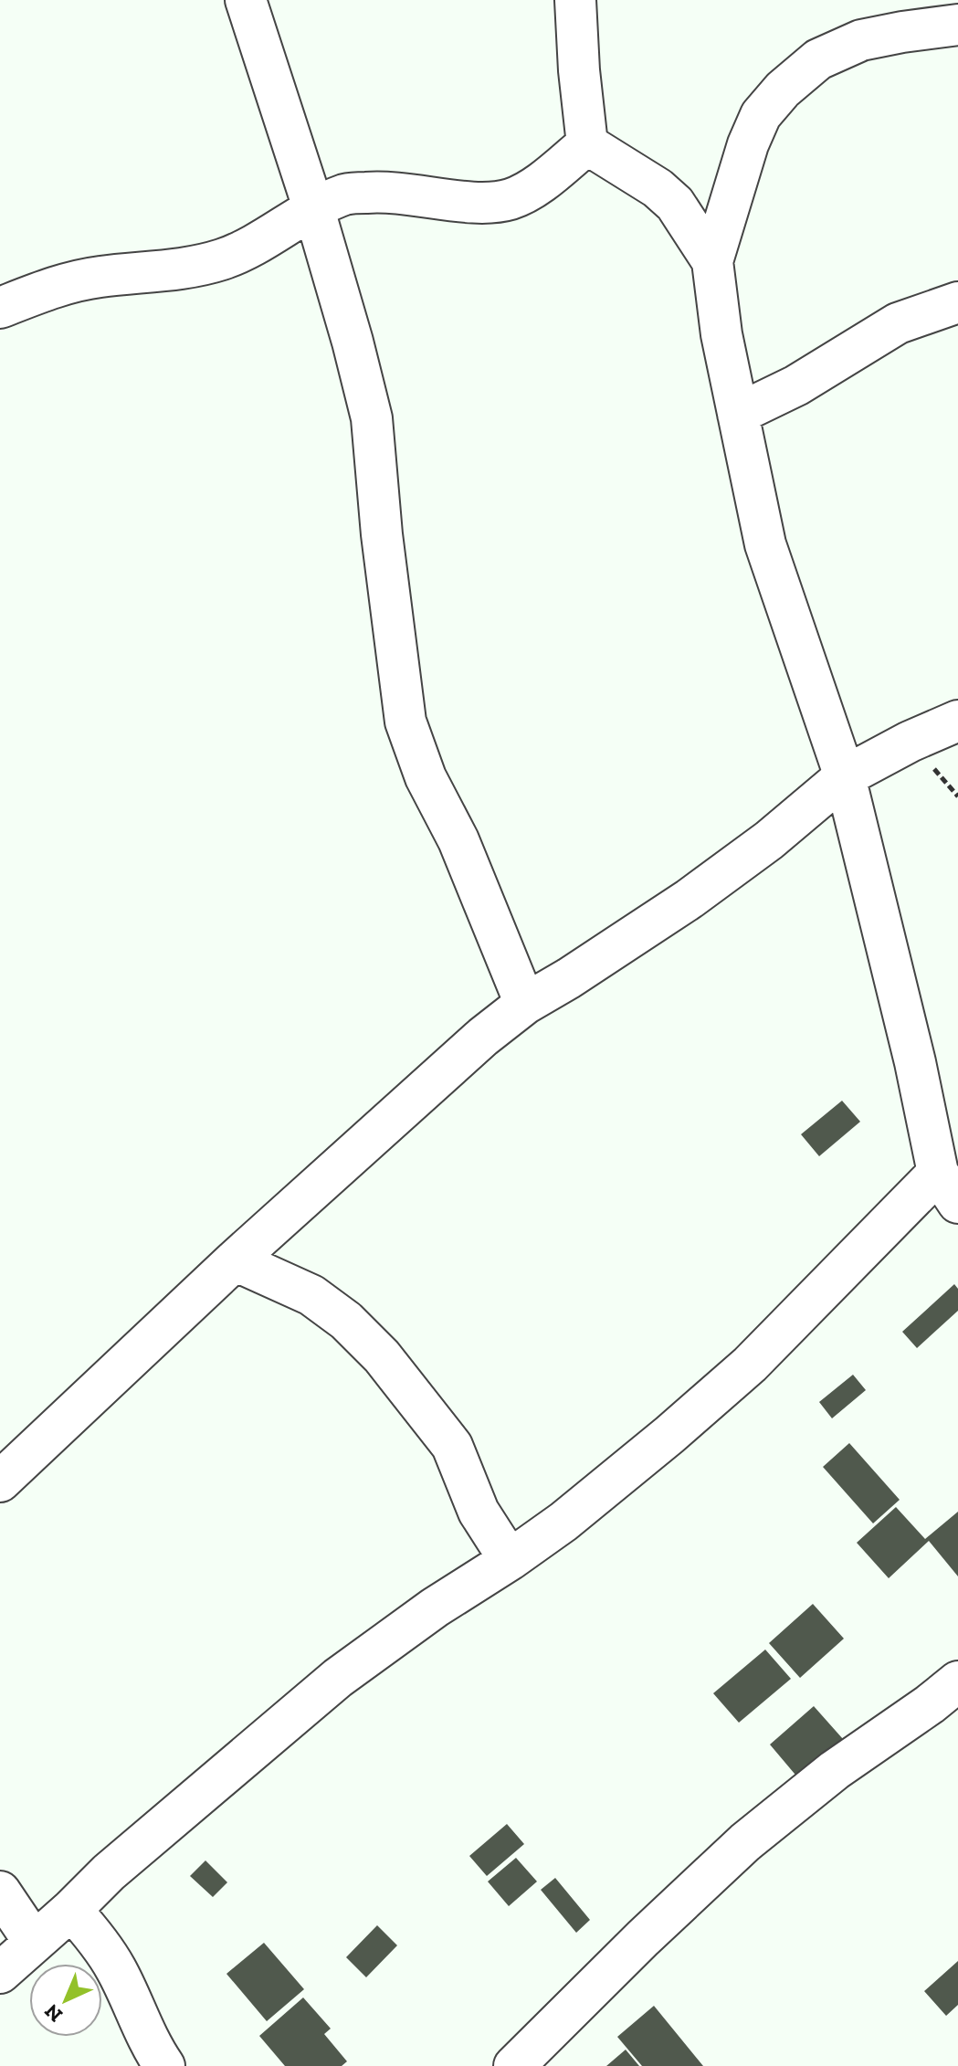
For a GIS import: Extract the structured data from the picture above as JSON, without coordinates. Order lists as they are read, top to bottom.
{
  "north": "bottom left"
}
